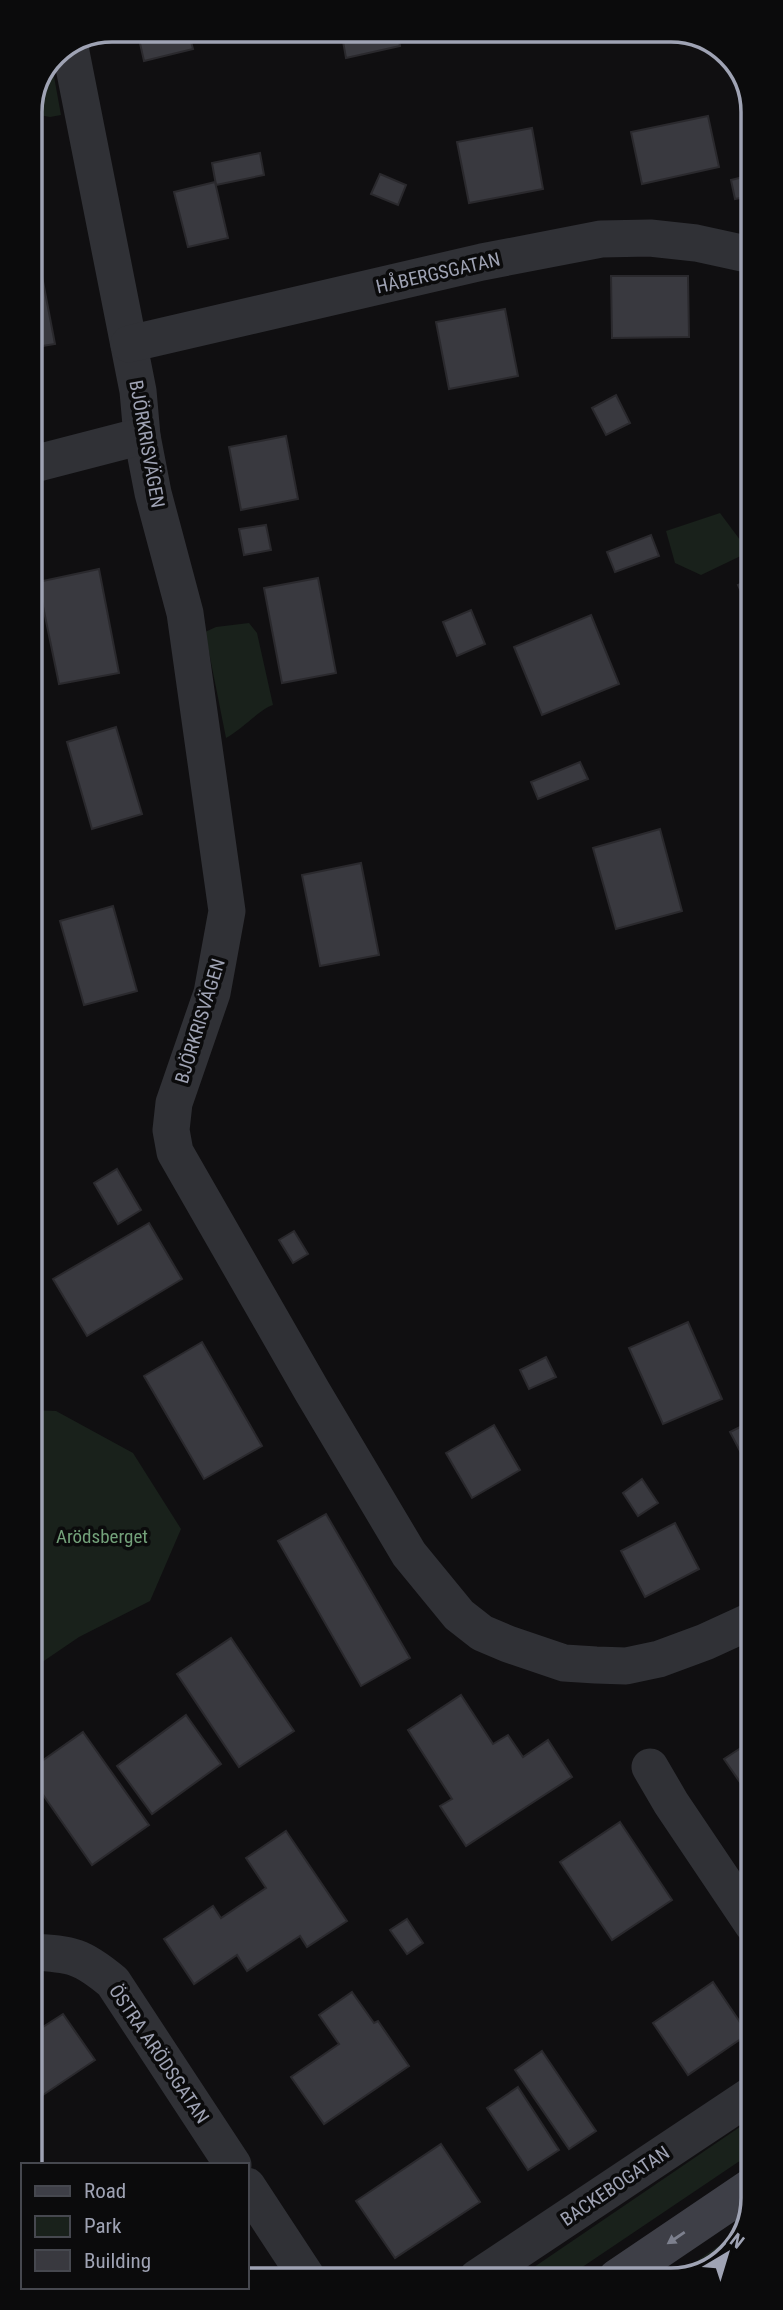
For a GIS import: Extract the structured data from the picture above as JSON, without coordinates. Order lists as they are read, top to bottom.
{
  "streets": {
    "street": [
      "HÅBERGSGATAN",
      "BJÖRKRISVÄGEN",
      "ÖSTRA ARÖDSGATAN",
      "BACKEBOGATAN"
    ]
  },
  "crossings": [
    ["HÅBERGSGATAN", "BJÖRKRISVÄGEN"]
  ],
  "parks": ["Arödsberget"],
  "legend": ["Road", "Park", "Building"],
  "north": "top right"
}
